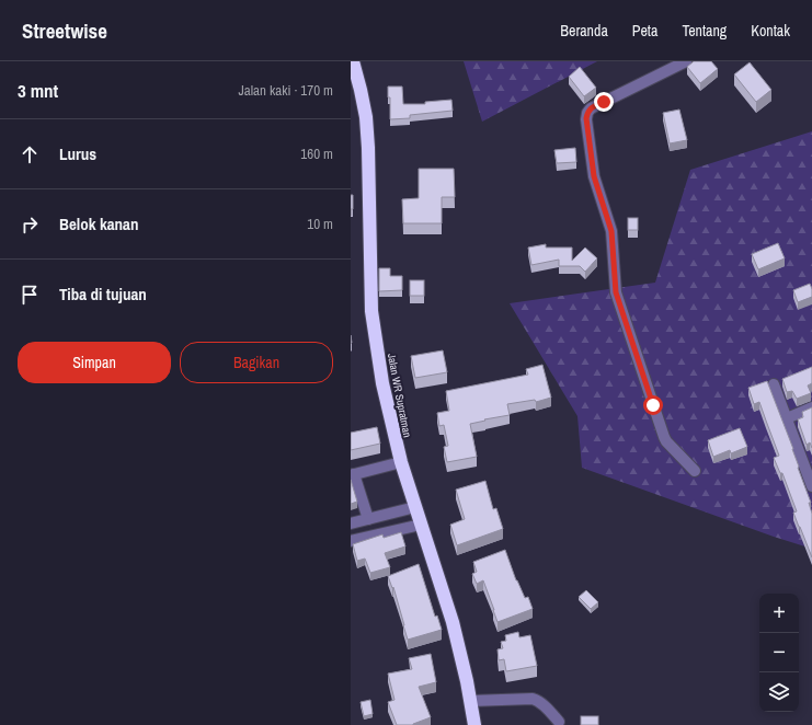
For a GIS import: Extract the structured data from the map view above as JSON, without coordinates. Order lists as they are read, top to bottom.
{
  "streets": {
    "highway": ["Jalan WR Supratman"]
  },
  "page": {
    "header": "Streetwise",
    "nav": [
      "Beranda",
      "Peta",
      "Tentang",
      "Kontak"
    ],
    "heading": ["3 mnt", "Jalan kaki · 170 m"],
    "list": [
      ["Lurus", "160 m"],
      ["Belok kanan", "10 m"],
      "Tiba di tujuan"
    ],
    "buttons": ["Simpan", "Bagikan"],
    "map_buttons": ["+", "−"]
  }
}
